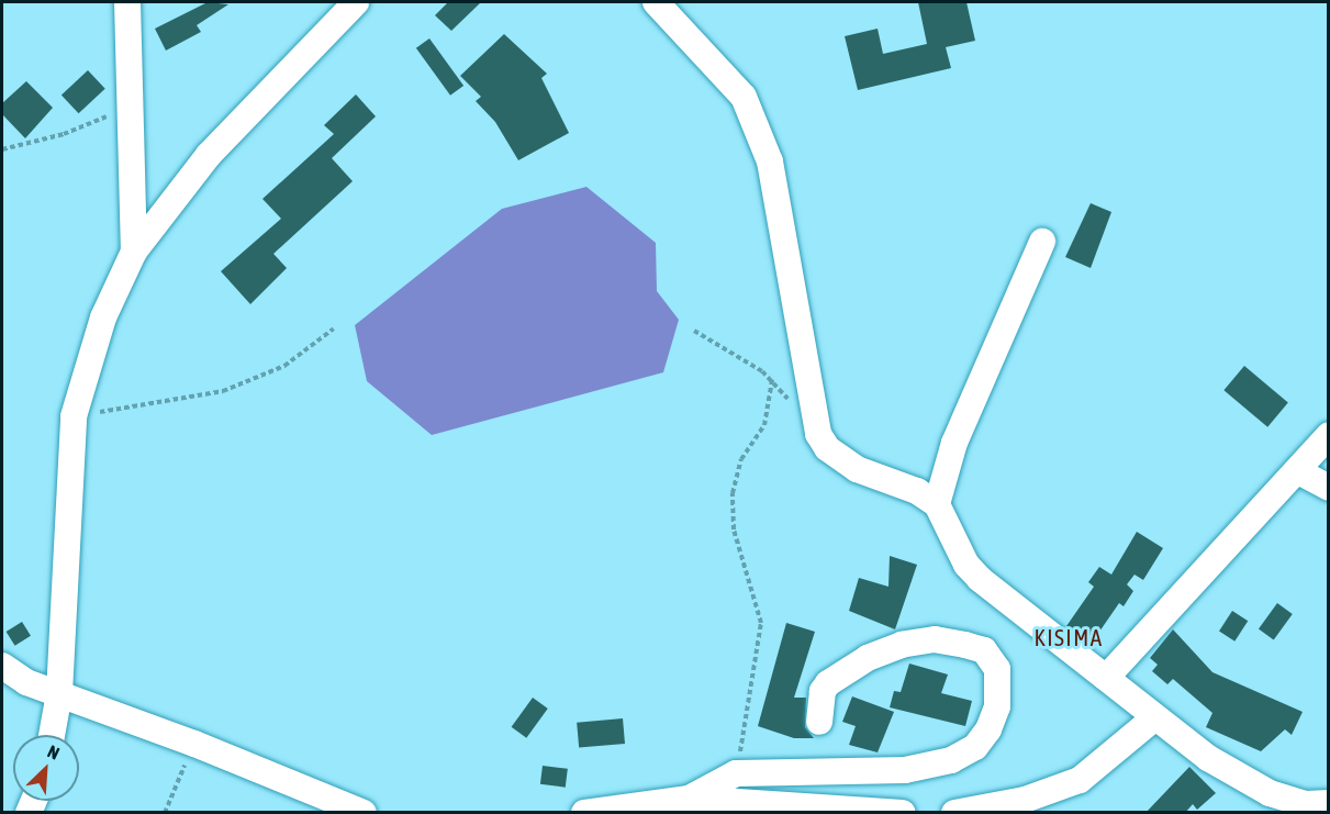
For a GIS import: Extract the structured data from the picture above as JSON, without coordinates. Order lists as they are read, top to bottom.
{
  "districts": ["KISIMA"],
  "north": "top right"
}
